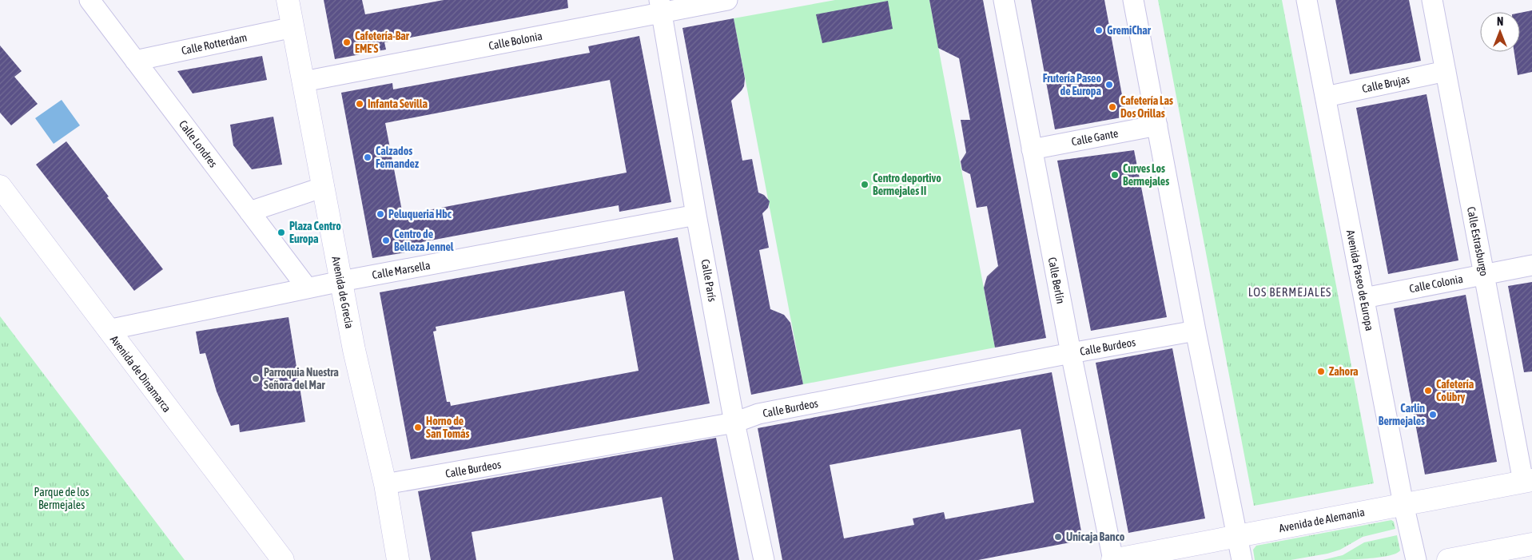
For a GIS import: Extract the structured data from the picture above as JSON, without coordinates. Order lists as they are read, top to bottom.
{
  "streets": {
    "main road": ["Avenida de Grecia", "Avenida de Dinamarca", "Avenida de Alemania"],
    "street": [
      "Calle Bolonia",
      "Calle Rotterdam",
      "Calle Brujas",
      "Calle Gante",
      "Calle Londres",
      "Calle Estrasburgo",
      "Calle Marsella",
      "Calle París",
      "Calle Berlín",
      "Avenida Paseo de Europa",
      "Calle Colonia",
      "Calle Burdeos"
    ]
  },
  "crossings": [
    ["Calle Bolonia", "Calle París"],
    ["Calle Bolonia", "Avenida de Grecia"],
    ["Calle Rotterdam", "Calle Londres"],
    ["Calle Rotterdam", "Avenida de Grecia"],
    ["Calle Brujas", "Calle Estrasburgo"],
    ["Calle Brujas", "Avenida Paseo de Europa"],
    ["Calle Gante", "Calle Berlín"],
    ["Calle Londres", "Calle Marsella"],
    ["Calle Estrasburgo", "Calle Colonia"],
    ["Calle Estrasburgo", "Avenida de Alemania"],
    ["Calle Marsella", "Calle París"],
    ["Calle Marsella", "Avenida de Grecia"],
    ["Calle Marsella", "Avenida de Dinamarca"],
    ["Calle París", "Calle Burdeos"],
    ["Calle Berlín", "Calle Burdeos"],
    ["Calle Berlín", "Avenida de Alemania"],
    ["Avenida Paseo de Europa", "Calle Colonia"],
    ["Avenida Paseo de Europa", "Avenida de Alemania"],
    ["Avenida de Grecia", "Calle Burdeos"]
  ],
  "districts": ["LOS BERMEJALES"],
  "parks": ["Parque de los Bermejales"],
  "places": [
    "GremiChar",
    "Cafetería-Bar EME'S",
    "Frutería Paseo de Europa",
    "Infanta Sevilla",
    "Cafetería Las Dos Orillas",
    "Calzados Fernandez",
    "Curves Los Bermejales",
    "Centro deportivo Bermejales II",
    "Peluqueria Hbc",
    "Plaza Centro Europa",
    "Centro de Belleza Jennel",
    "Zahora",
    "Parroquia Nuestra Señora del Mar",
    "Cafetería Colibry",
    "Carlin Bermejales",
    "Horno de San Tomás",
    "Unicaja Banco"
  ],
  "north": "top"
}
